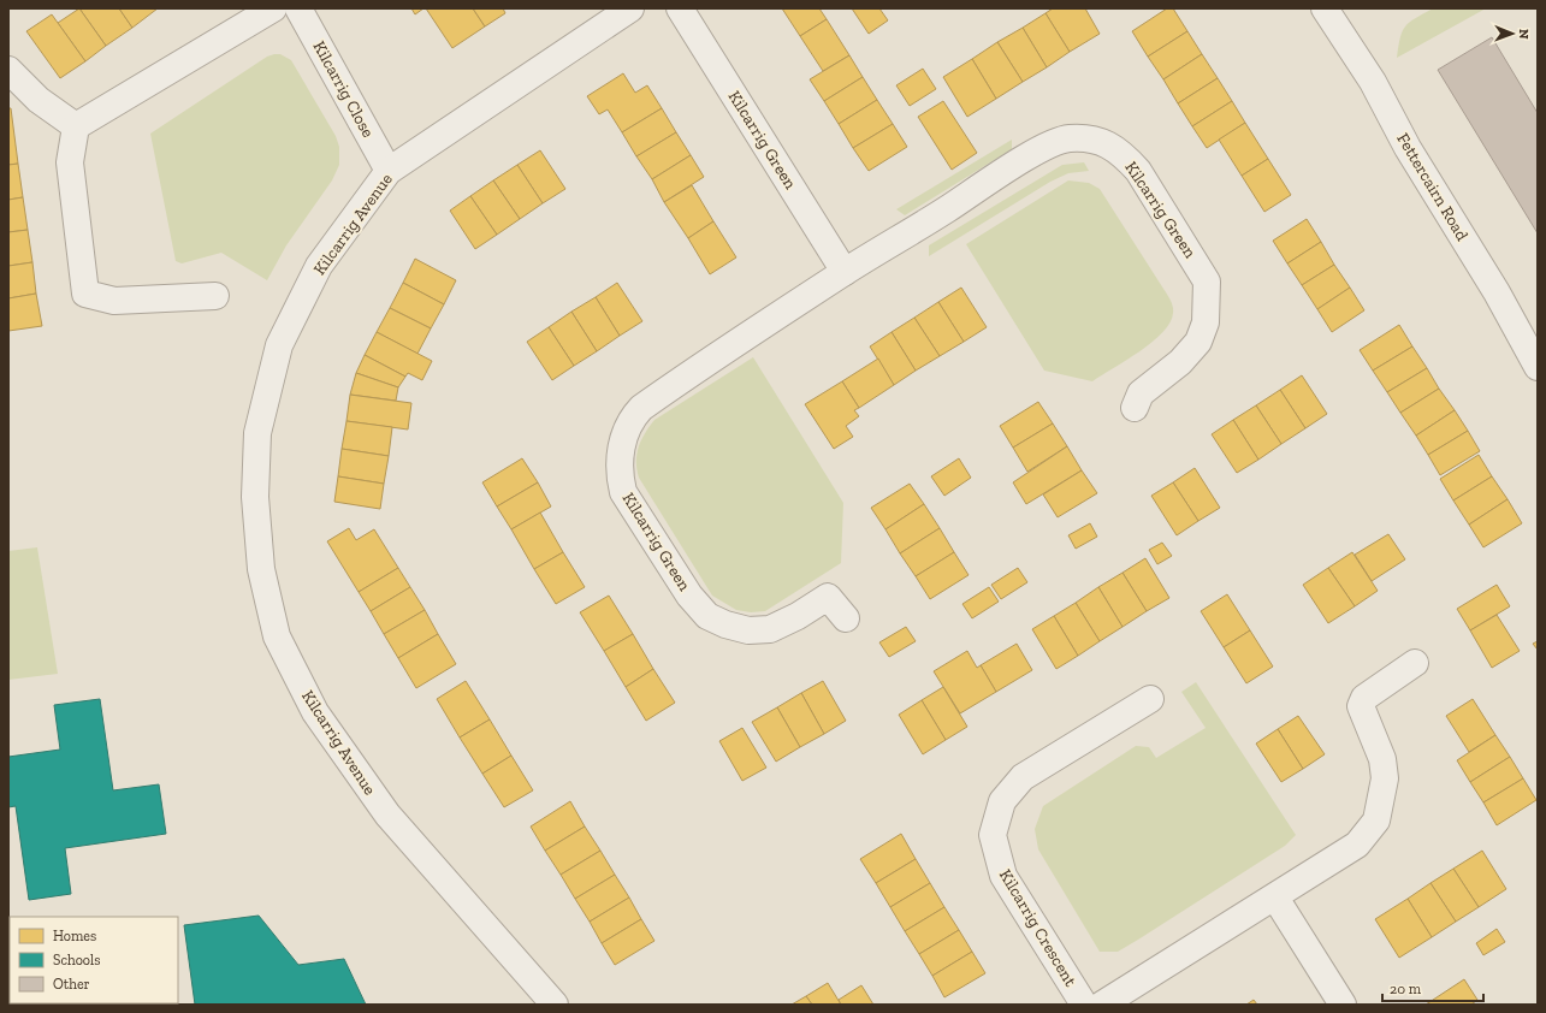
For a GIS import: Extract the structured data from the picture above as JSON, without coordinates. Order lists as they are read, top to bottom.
{
  "streets": {
    "street": [
      "Kilcarrig Close",
      "Kilcarrig Green",
      "Fettercairn Road",
      "Kilcarrig Avenue",
      "Kilcarrig Crescent"
    ]
  },
  "crossings": [
    ["Kilcarrig Close", "Kilcarrig Avenue"]
  ],
  "legend": ["Homes", "Schools", "Other"],
  "scale_bar": "20 m",
  "north": "right"
}
